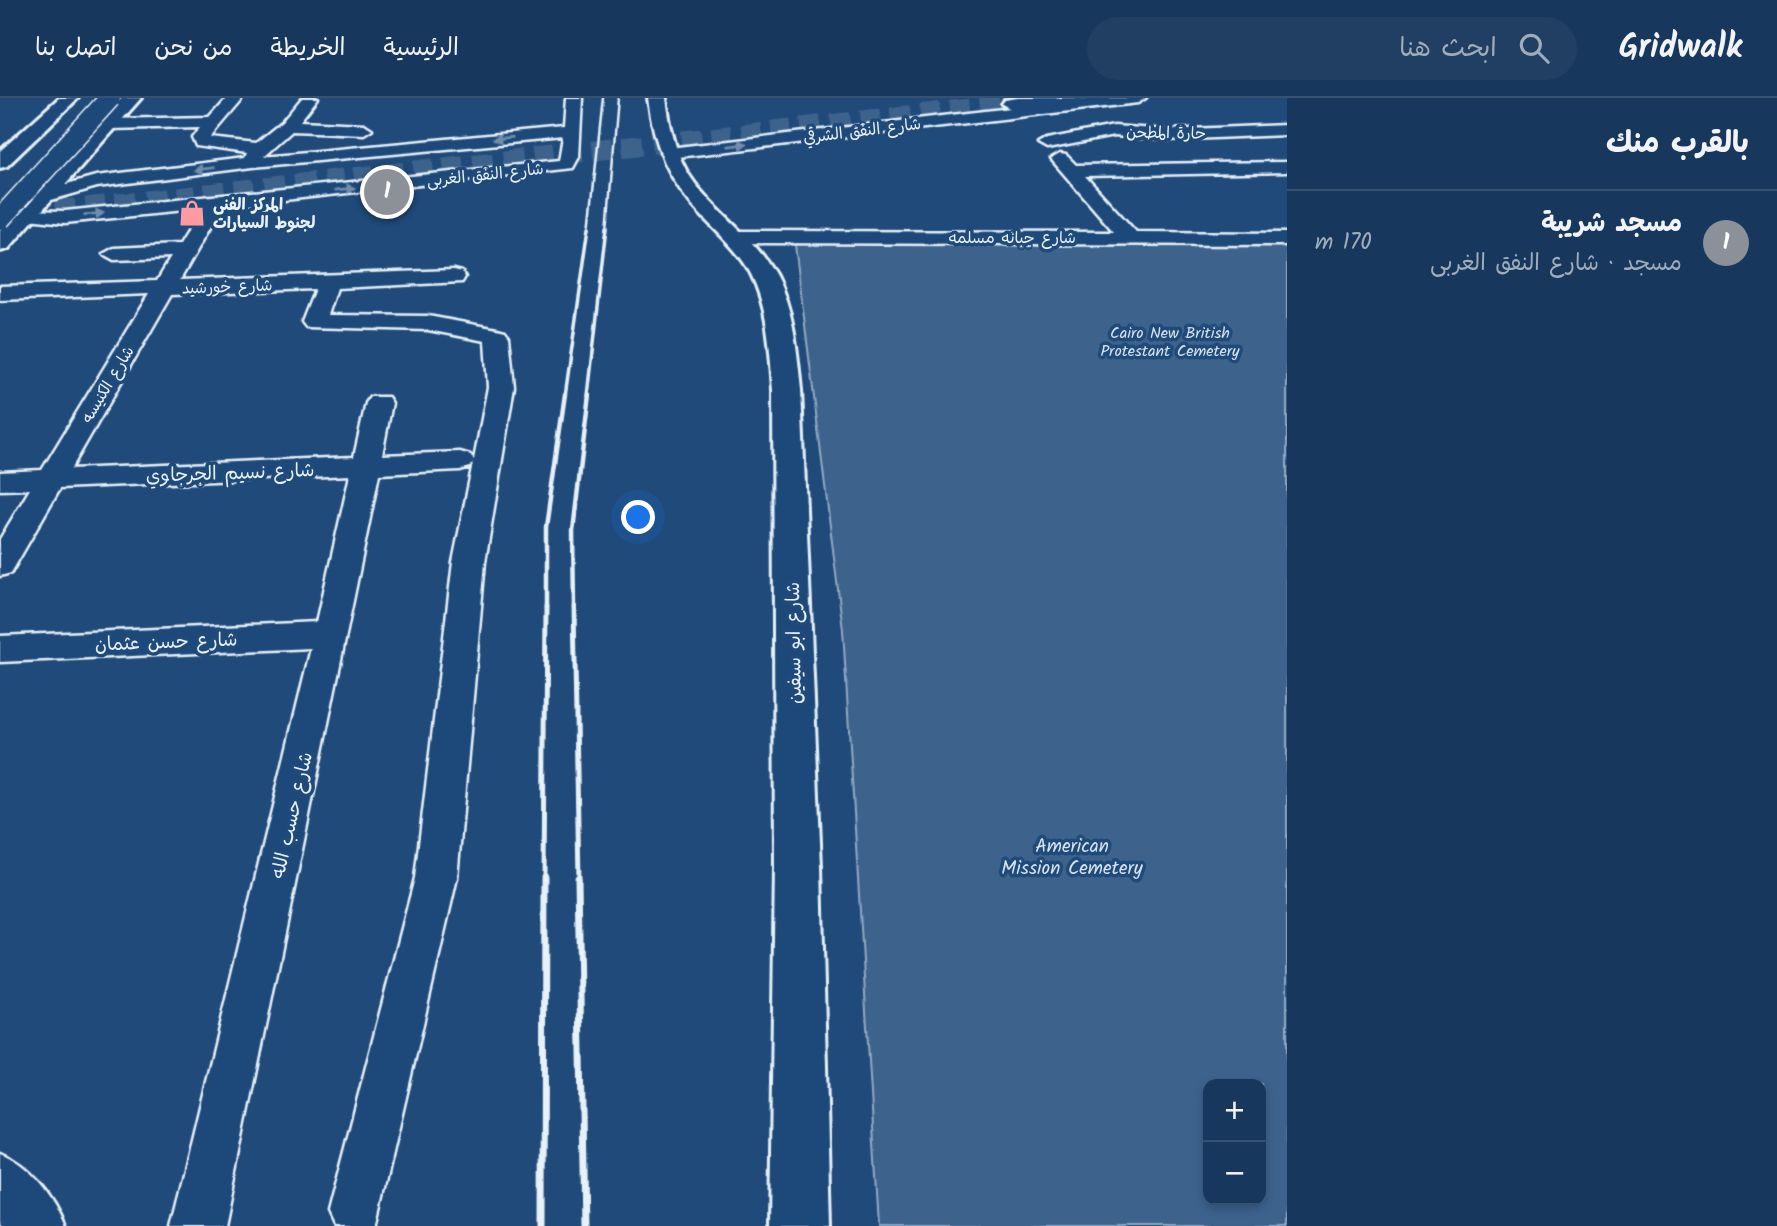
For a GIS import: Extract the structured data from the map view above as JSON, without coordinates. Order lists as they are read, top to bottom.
{
  "streets": {
    "main road": ["شارع ابو سيفين"],
    "street": [
      "شارع النفق الشرقي",
      "حارة المطحن",
      "شارع النفق الغربى",
      "شارع جبانه مسلمه",
      "شارع خورشيد",
      "شارع الكنيسه",
      "شارع نسيم الجرجاوي",
      "شارع حسن عثمان",
      "شارع حسب الله"
    ]
  },
  "crossings": [
    ["شارع النفق الشرقي", "شارع ابو سيفين"],
    ["شارع النفق الغربى", "شارع الكنيسه"],
    ["شارع جبانه مسلمه", "شارع ابو سيفين"],
    ["شارع خورشيد", "شارع الكنيسه"],
    ["شارع الكنيسه", "شارع نسيم الجرجاوي"],
    ["شارع نسيم الجرجاوي", "شارع حسب الله"],
    ["شارع حسن عثمان", "شارع حسب الله"]
  ],
  "one_way": ["شارع النفق الشرقي"],
  "parks": ["Cairo New British Protestant Cemetery", "American Mission Cemetery"],
  "places": {
    "shop": ["المركز الفني لجنوط السيارات"]
  },
  "page": {
    "header": "Gridwalk",
    "search": "ابحث هنا",
    "nav": [
      "الرئيسية",
      "الخريطة",
      "من نحن",
      "اتصل بنا"
    ],
    "heading": "بالقرب منك",
    "pins": "1",
    "list": [
      {
        "mark": "1",
        "name": "مسجد شريبة",
        "note": "مسجد · شارع النفق الغربى",
        "value": "170 m"
      }
    ],
    "map_buttons": ["+", "−"]
  }
}
